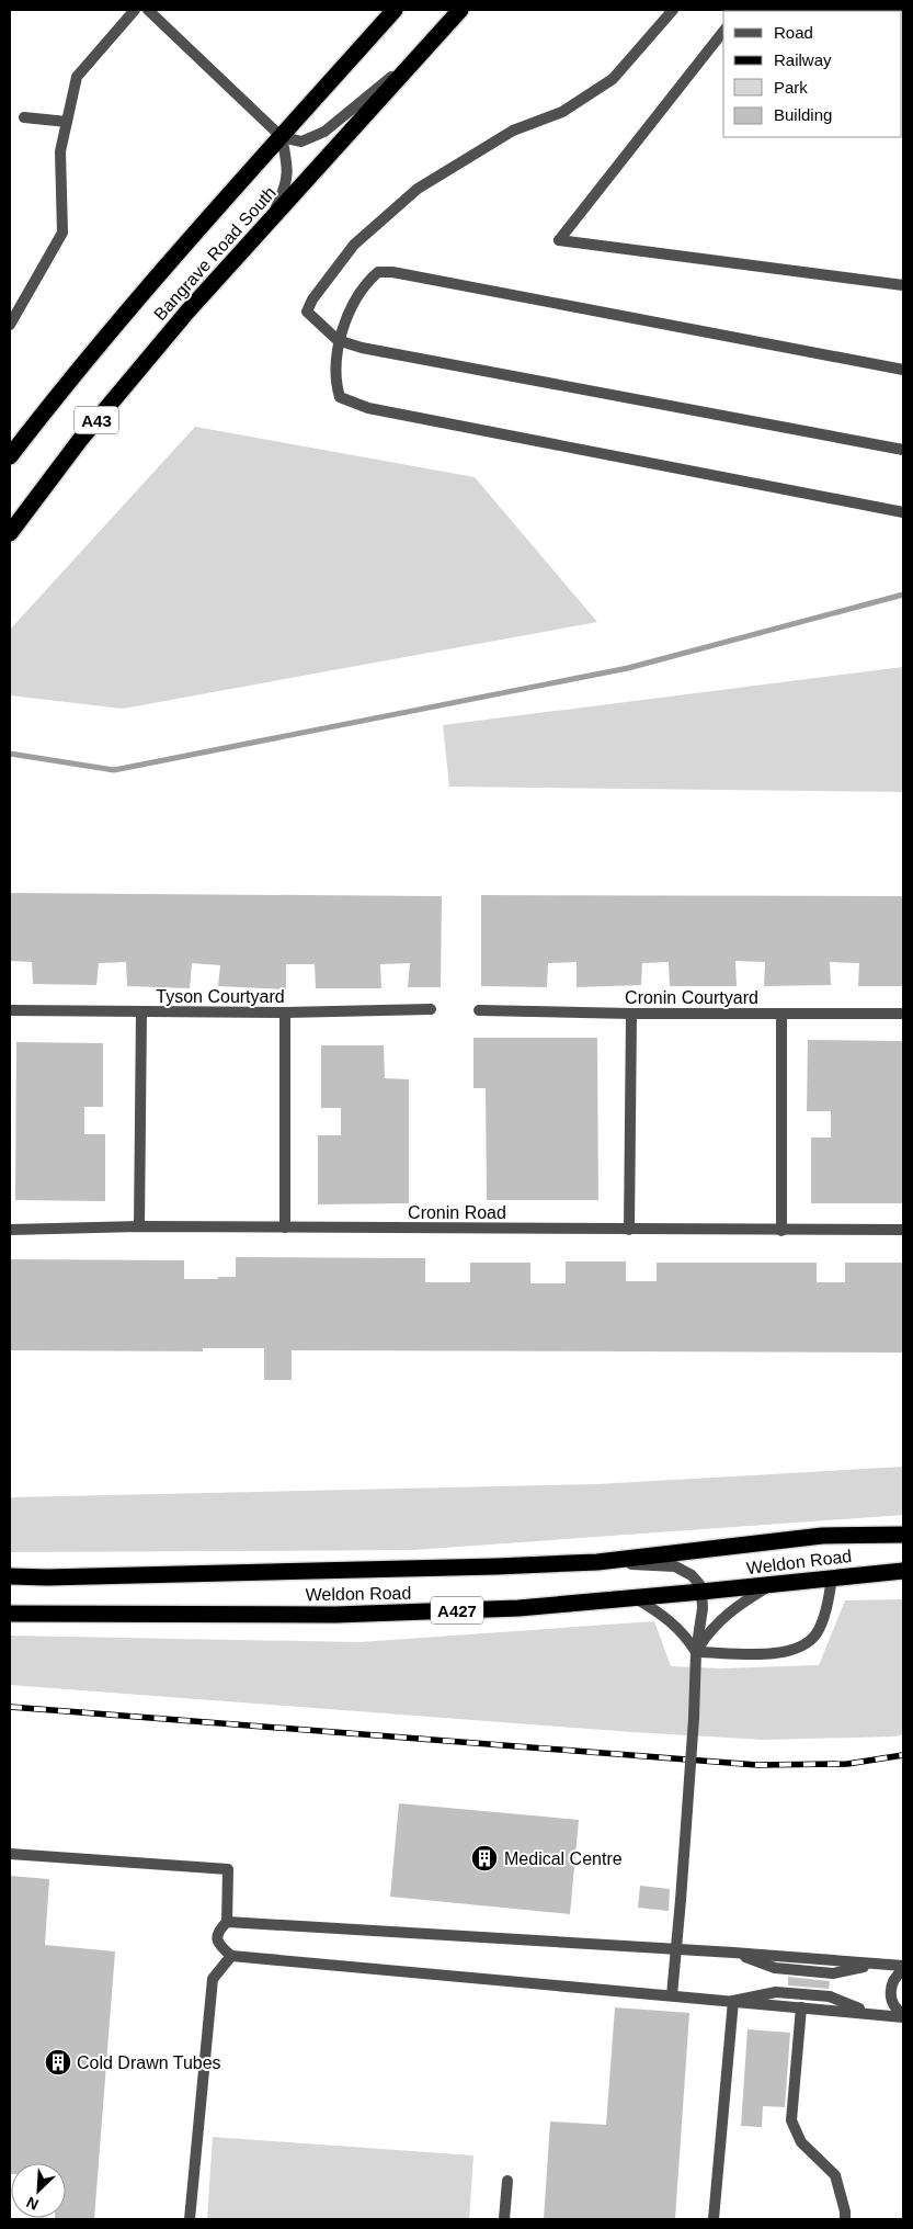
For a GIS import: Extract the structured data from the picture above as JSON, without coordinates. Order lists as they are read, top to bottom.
{
  "streets": {
    "highway": [
      "Bangrave Road South",
      "A43",
      "Weldon Road",
      "A427"
    ],
    "street": ["Tyson Courtyard", "Cronin Courtyard", "Cronin Road"]
  },
  "places": {
    "building": ["Medical Centre", "Cold Drawn Tubes"]
  },
  "legend": [
    "Road",
    "Railway",
    "Park",
    "Building"
  ],
  "north": "bottom left"
}
